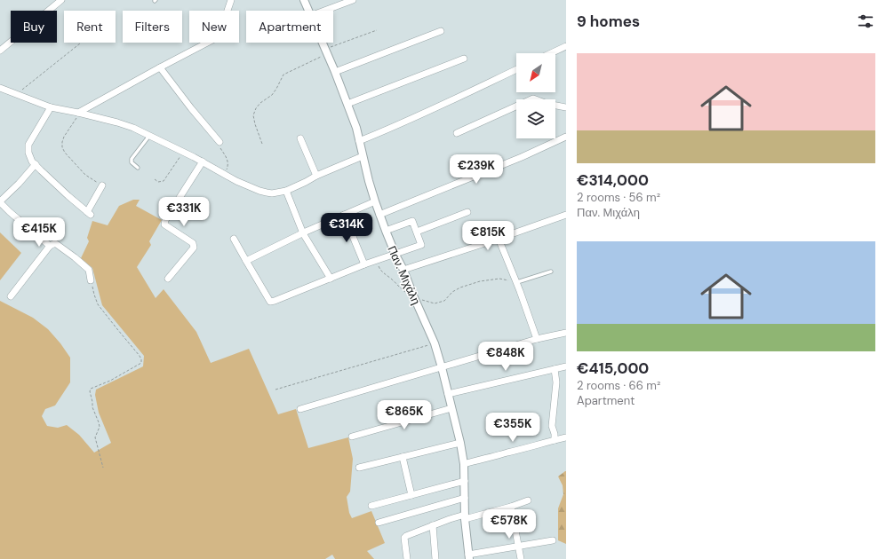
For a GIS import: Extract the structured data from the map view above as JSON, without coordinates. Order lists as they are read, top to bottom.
{
  "streets": {
    "street": ["Παν. Μιχάλη"]
  },
  "north": "bottom left",
  "page": {
    "heading": "9 homes",
    "chip": [
      "Buy",
      "Rent",
      "Filters",
      "New",
      "Apartment"
    ],
    "list": [
      {
        "name": "€314,000",
        "note": "2 rooms · 56 m² · Παν. Μιχάλη"
      },
      {
        "name": "€415,000",
        "note": "2 rooms · 66 m² · Apartment"
      }
    ],
    "price": [
      "€239K",
      "€331K",
      "€314K",
      "€415K",
      "€815K",
      "€848K",
      "€865K",
      "€355K",
      "€578K"
    ]
  }
}
